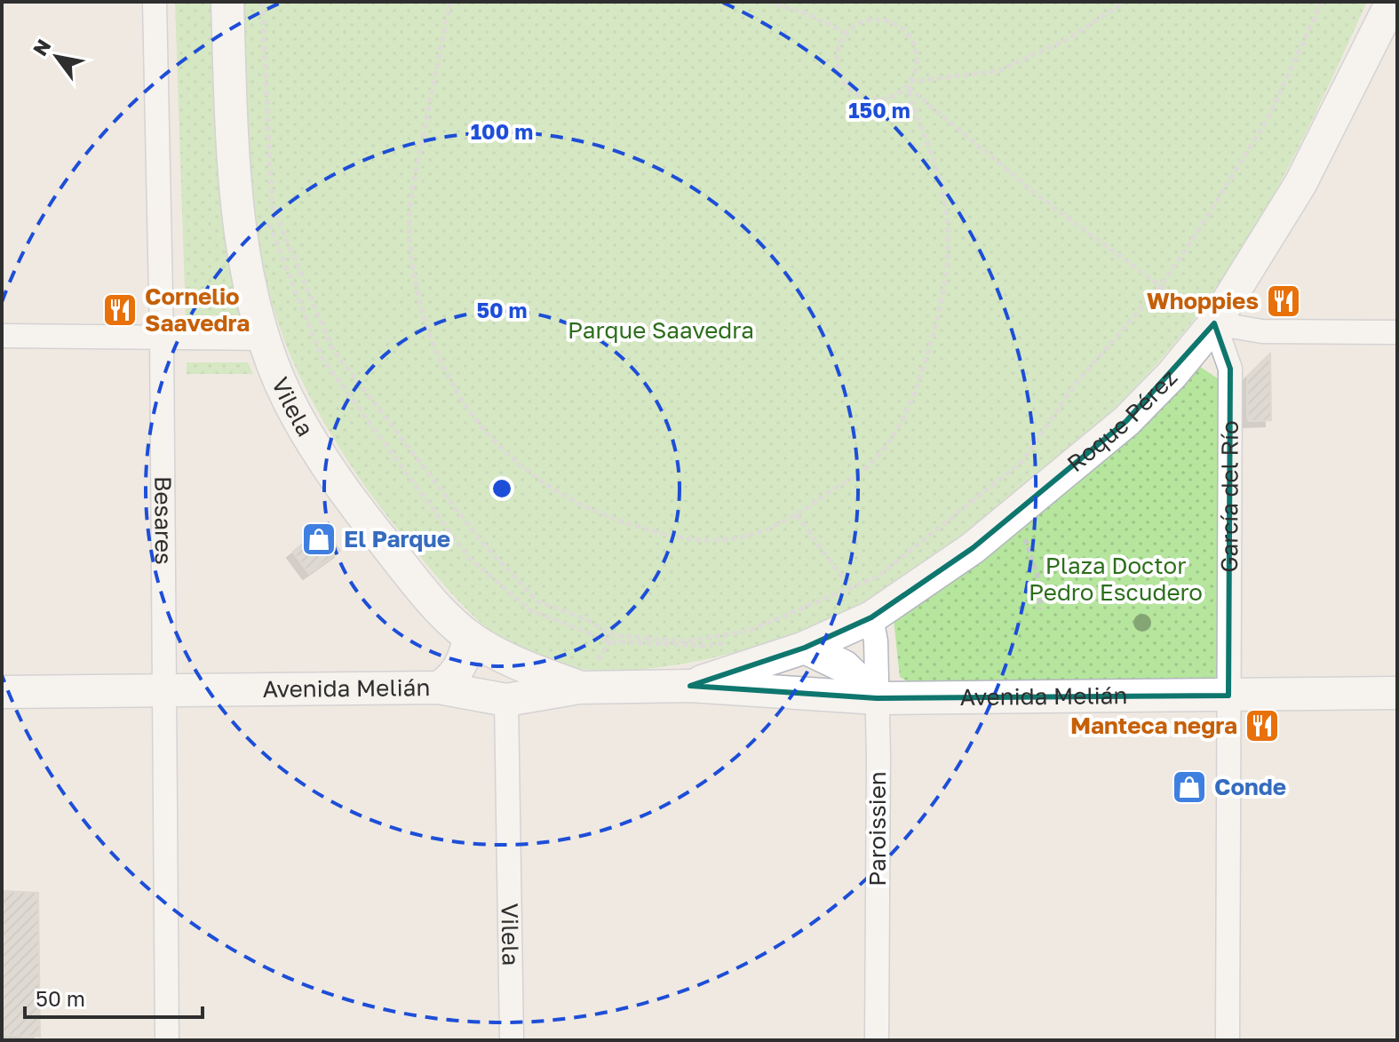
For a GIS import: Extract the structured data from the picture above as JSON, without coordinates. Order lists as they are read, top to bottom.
{
  "streets": {
    "street": [
      "Vilela",
      "Roque Pérez",
      "García del Río",
      "Besares",
      "Avenida Melián",
      "Paroissien"
    ]
  },
  "crossings": [
    ["Vilela", "Avenida Melián"],
    ["Roque Pérez", "García del Río"],
    ["Roque Pérez", "Avenida Melián"],
    ["Roque Pérez", "Paroissien"],
    ["García del Río", "Avenida Melián"],
    ["Besares", "Avenida Melián"],
    ["Avenida Melián", "Paroissien"]
  ],
  "parks": ["Parque Saavedra", "Plaza Doctor Pedro Escudero"],
  "places": {
    "restaurant": ["Whoppies", "Cornelio Saavedra", "Manteca negra"],
    "shop": ["El Parque", "Conde"]
  },
  "scale_bar": "50 m",
  "north": "top left",
  "rings": ["150 m", "100 m", "50 m"]
}
